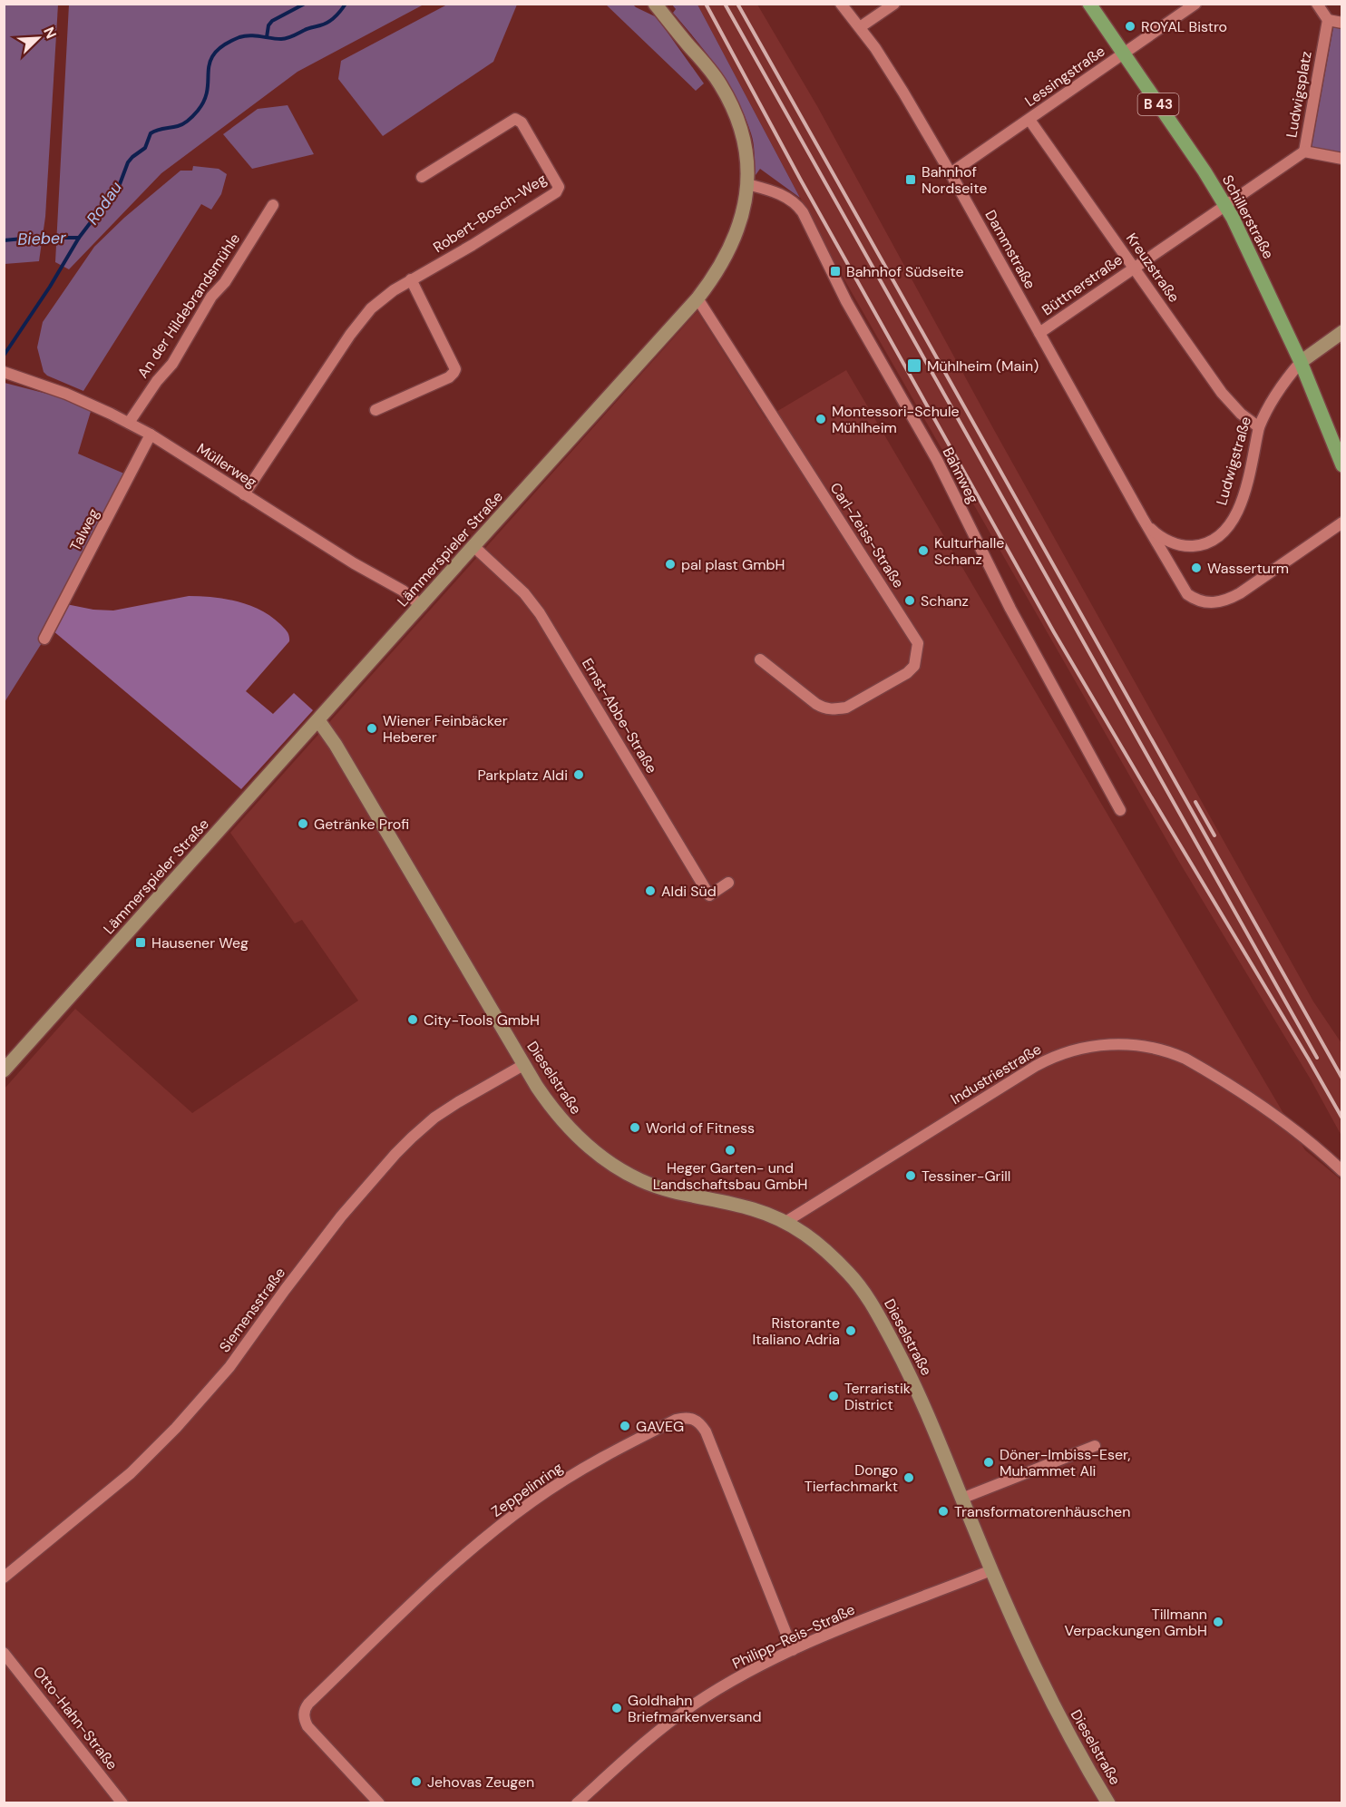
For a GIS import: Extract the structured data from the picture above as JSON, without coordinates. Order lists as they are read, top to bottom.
{
  "streets": {
    "main road": ["B 43", "Schillerstraße"],
    "street": [
      "Lessingstraße",
      "Ludwigsplatz",
      "Robert-Bosch-Weg",
      "Dammstraße",
      "Kreuzstraße",
      "Büttnerstraße",
      "An der Hildebrandsmühle",
      "Ludwigstraße",
      "Müllerweg",
      "Bahnweg",
      "Talweg",
      "Carl-Zeiss-Straße",
      "Lämmerspieler Straße",
      "Ernst-Abbe-Straße",
      "Industriestraße",
      "Dieselstraße",
      "Siemensstraße",
      "Zeppelinring",
      "Philipp-Reis-Straße",
      "Otto-Hahn-Straße"
    ]
  },
  "crossings": [
    ["Lessingstraße", "Schillerstraße"],
    ["Lessingstraße", "Dammstraße"],
    ["Lessingstraße", "Kreuzstraße"],
    ["Ludwigsplatz", "Büttnerstraße"],
    ["Robert-Bosch-Weg", "Müllerweg"],
    ["Schillerstraße", "Büttnerstraße"],
    ["Schillerstraße", "Ludwigstraße"],
    ["Dammstraße", "Büttnerstraße"],
    ["Dammstraße", "Ludwigstraße"],
    ["Kreuzstraße", "Büttnerstraße"],
    ["Kreuzstraße", "Ludwigstraße"],
    ["An der Hildebrandsmühle", "Müllerweg"],
    ["Müllerweg", "Talweg"],
    ["Müllerweg", "Lämmerspieler Straße"],
    ["Bahnweg", "Lämmerspieler Straße"],
    ["Carl-Zeiss-Straße", "Lämmerspieler Straße"],
    ["Lämmerspieler Straße", "Ernst-Abbe-Straße"],
    ["Lämmerspieler Straße", "Dieselstraße"],
    ["Industriestraße", "Dieselstraße"],
    ["Dieselstraße", "Siemensstraße"],
    ["Dieselstraße", "Philipp-Reis-Straße"],
    ["Zeppelinring", "Philipp-Reis-Straße"]
  ],
  "water": ["Rodau", "Bieber"],
  "places": {
    "other": [
      "ROYAL Bistro",
      "Montessori-Schule Mühlheim",
      "Kulturhalle Schanz",
      "pal plast GmbH",
      "Wasserturm",
      "Schanz",
      "Wiener Feinbäcker Heberer",
      "Parkplatz Aldi",
      "Getränke Profi",
      "Aldi Süd",
      "City-Tools GmbH",
      "World of Fitness",
      "Heger Garten- und Landschaftsbau GmbH",
      "Tessiner-Grill",
      "Ristorante Italiano Adria",
      "Terraristik District",
      "GAVEG",
      "Döner-Imbiss-Eser, Muhammet Ali",
      "Dongo Tierfachmarkt",
      "Transformatorenhäuschen",
      "Tillmann Verpackungen GmbH",
      "Goldhahn Briefmarkenversand",
      "Jehovas Zeugen"
    ],
    "transit": [
      "Bahnhof Nordseite",
      "Bahnhof Südseite",
      "Mühlheim (Main)",
      "Hausener Weg"
    ]
  },
  "north": "top right"
}
